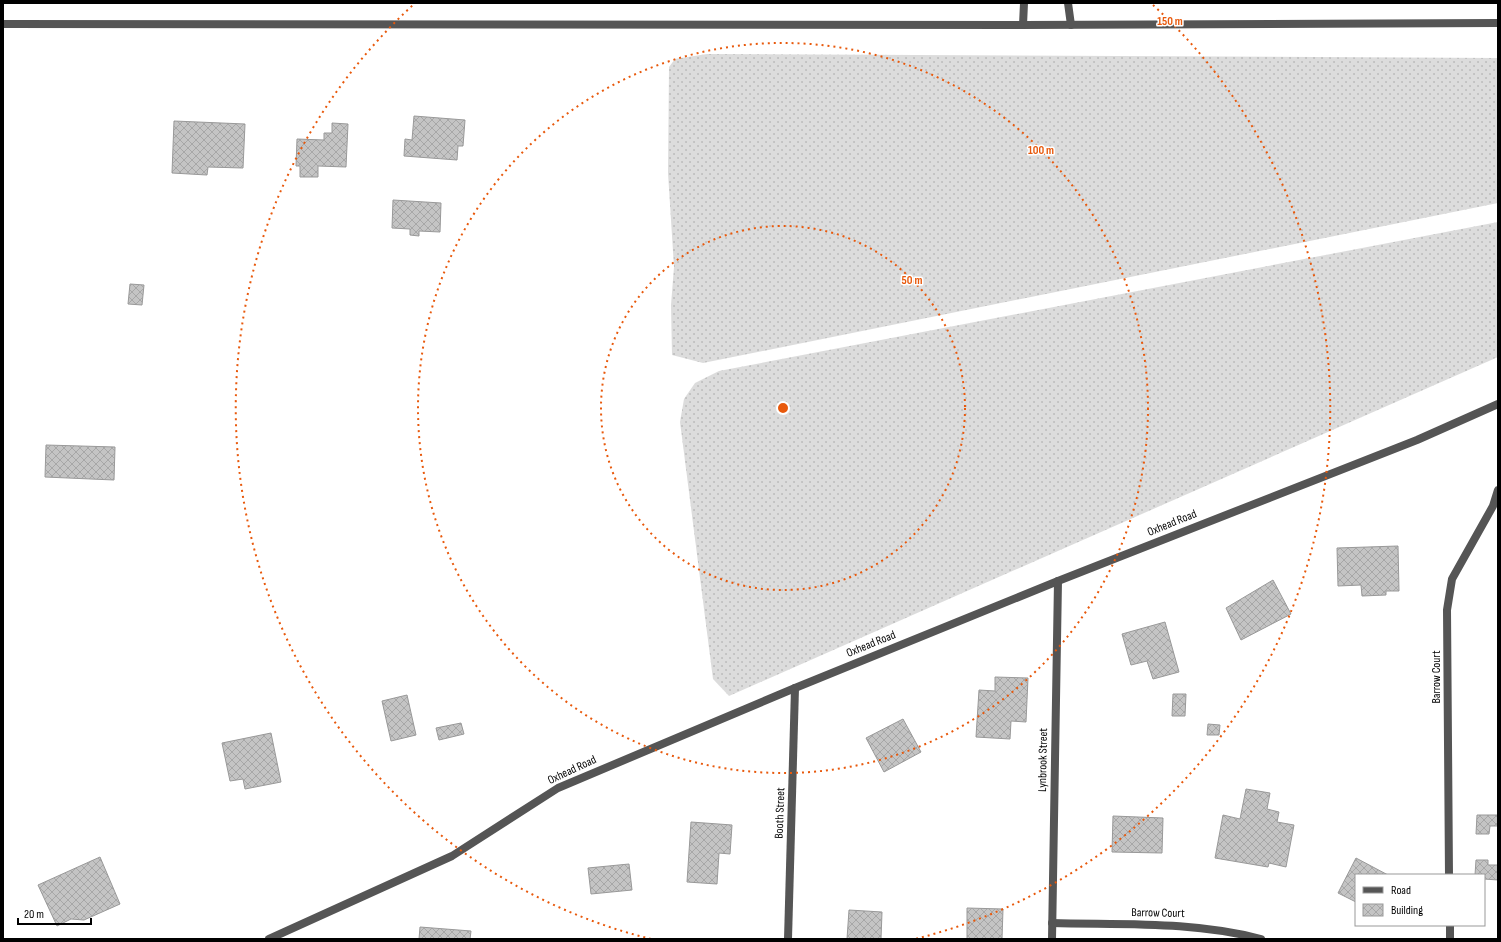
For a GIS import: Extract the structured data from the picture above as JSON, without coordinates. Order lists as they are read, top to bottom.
{
  "streets": {
    "street": [
      "Oxhead Road",
      "Barrow Court",
      "Lynbrook Street",
      "Booth Street"
    ]
  },
  "crossings": [
    ["Oxhead Road", "Lynbrook Street"],
    ["Oxhead Road", "Booth Street"],
    ["Barrow Court", "Lynbrook Street"]
  ],
  "legend": ["Road", "Building"],
  "scale_bar": "20 m",
  "rings": ["150 m", "100 m", "50 m"]
}
